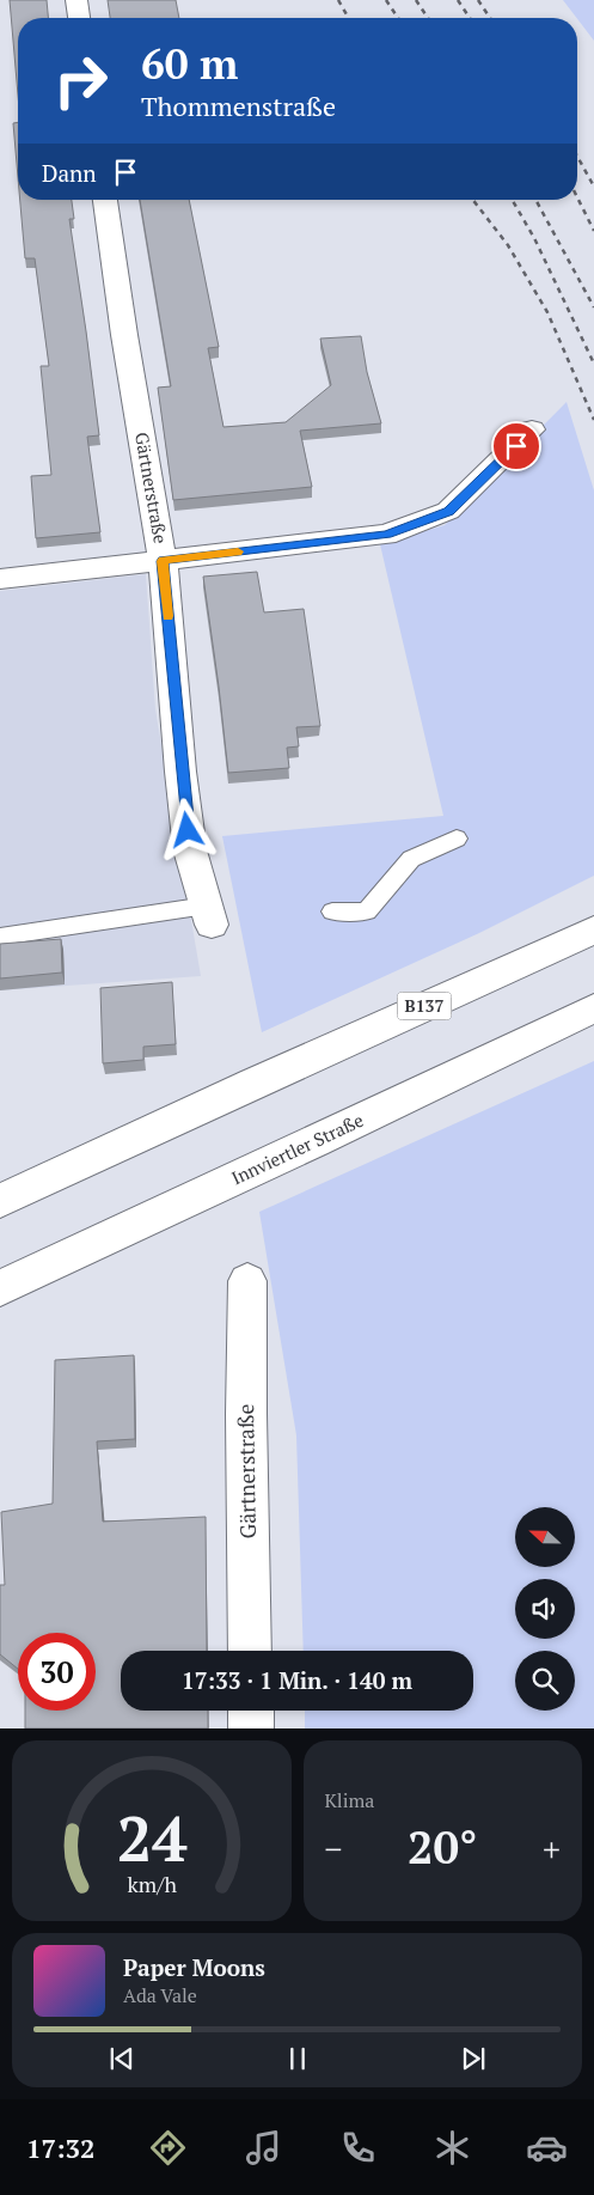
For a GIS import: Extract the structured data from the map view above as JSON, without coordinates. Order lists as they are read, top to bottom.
{
  "streets": {
    "street": ["Gärtnerstraße", "B137", "Innviertler Straße"]
  },
  "north": "left",
  "page": {
    "turn": ["60 m", "Thommenstraße"],
    "then": "Dann",
    "limit": "30",
    "trip": "17:33 · 1 Min. · 140 m",
    "tile": "Klima",
    "heat": ["−", "20°", "+"],
    "song": ["Paper Moons", "Ada Vale"],
    "tabs": "17:32",
    "gauge": ["24", "km/h"]
  }
}
